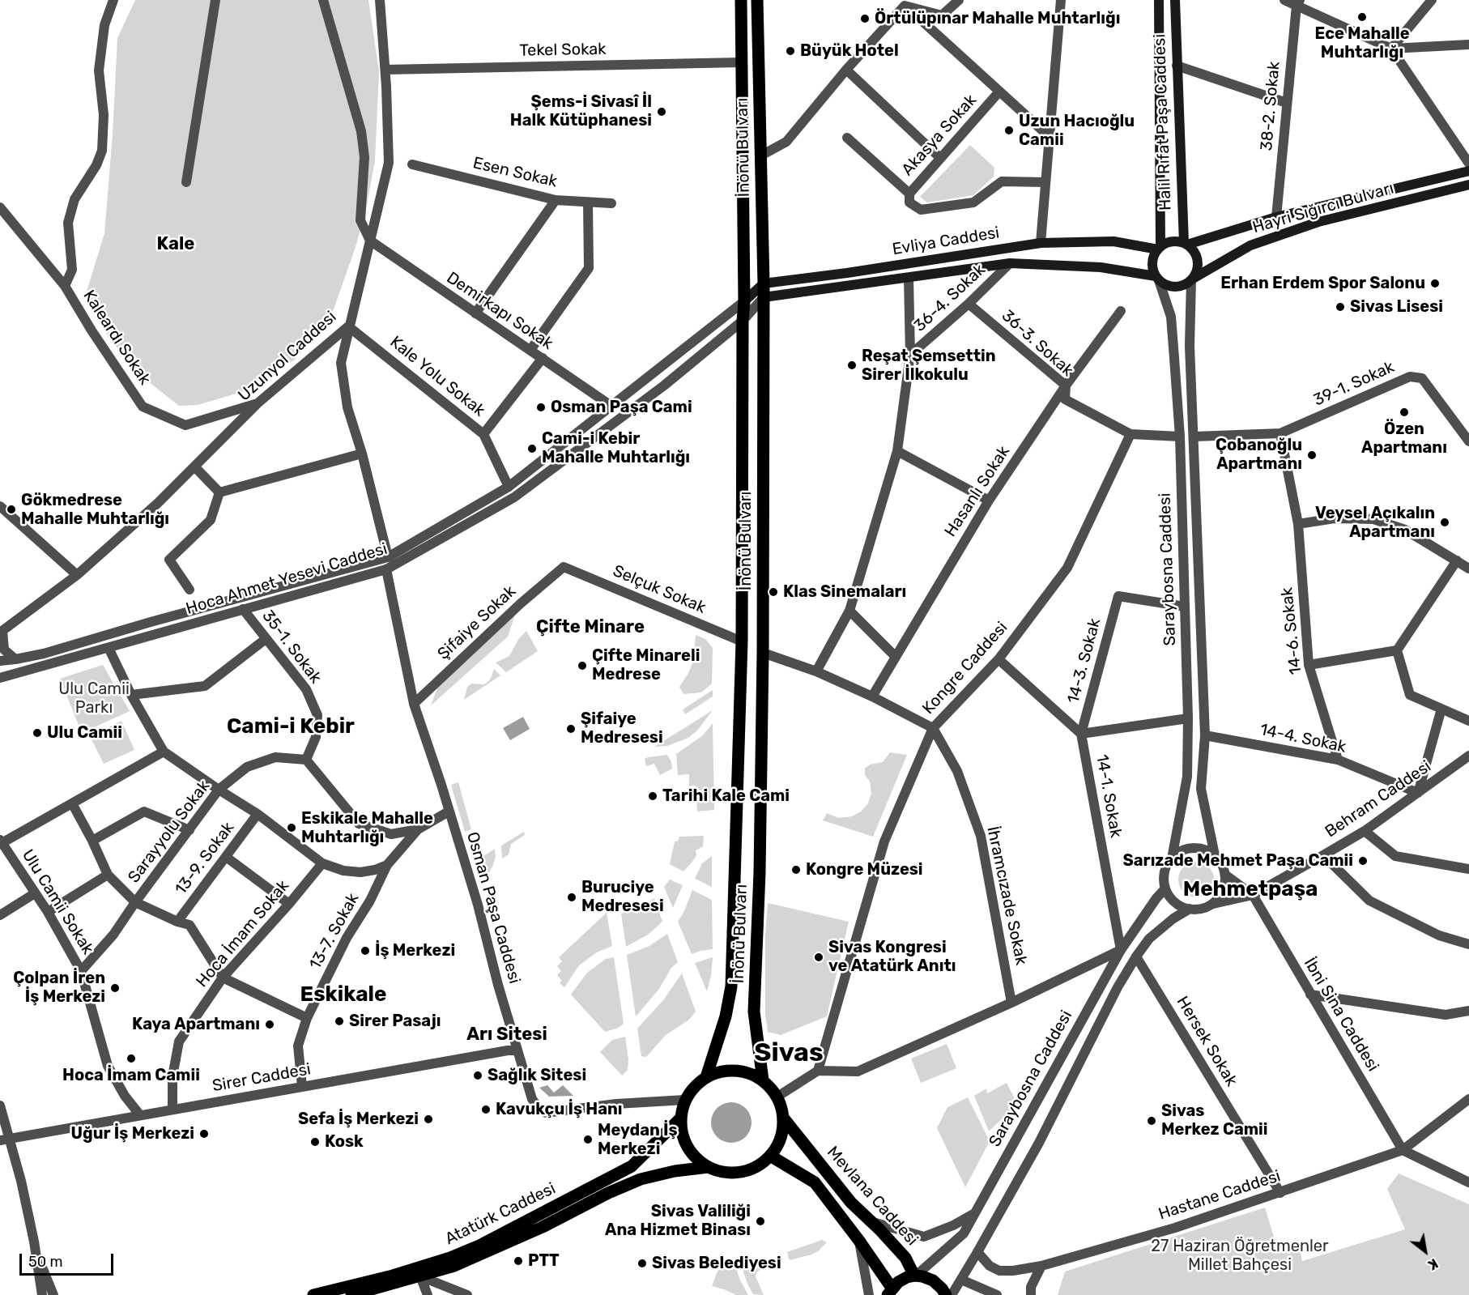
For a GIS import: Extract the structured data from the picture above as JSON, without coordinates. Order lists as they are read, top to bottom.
{
  "streets": {
    "main road": [
      "Halil Rıfat Paşa Caddesi",
      "İnönü Bulvarı",
      "Hayri Sığırcı Bulvarı",
      "Evliya Caddesi",
      "Mevlana Caddesi",
      "Atatürk Caddesi"
    ],
    "street": [
      "Tekel Sokak",
      "38-2. Sokak",
      "Akasya Sokak",
      "Esen Sokak",
      "36-4. Sokak",
      "Demirkapı Sokak",
      "Kaleardı Sokak",
      "36-3. Sokak",
      "Uzunyol Caddesi",
      "Kale Yolu Sokak",
      "39-1. Sokak",
      "Hasanlı Sokak",
      "Saraybosna Caddesi",
      "Hoca Ahmet Yesevi Caddesi",
      "Selçuk Sokak",
      "Şifaiye Sokak",
      "14-6. Sokak",
      "35-1. Sokak",
      "14-3. Sokak",
      "Kongre Caddesi",
      "14-4. Sokak",
      "14-1. Sokak",
      "Behram Caddesi",
      "Sarayyolu Sokak",
      "13-9. Sokak",
      "İhramcızade Sokak",
      "Ulu Camii Sokak",
      "Osman Paşa Caddesi",
      "13-7. Sokak",
      "Hoca İmam Sokak",
      "İbni Sina Caddesi",
      "Hersek Sokak",
      "Sirer Caddesi",
      "Hastane Caddesi"
    ]
  },
  "crossings": [
    ["Tekel Sokak", "İnönü Bulvarı"],
    ["Tekel Sokak", "Uzunyol Caddesi"],
    ["38-2. Sokak", "Hayri Sığırcı Bulvarı"],
    ["Halil Rıfat Paşa Caddesi", "Hayri Sığırcı Bulvarı"],
    ["Halil Rıfat Paşa Caddesi", "Evliya Caddesi"],
    ["Halil Rıfat Paşa Caddesi", "Saraybosna Caddesi"],
    ["İnönü Bulvarı", "Evliya Caddesi"],
    ["İnönü Bulvarı", "Hoca Ahmet Yesevi Caddesi"],
    ["İnönü Bulvarı", "Selçuk Sokak"],
    ["İnönü Bulvarı", "Osman Paşa Caddesi"],
    ["İnönü Bulvarı", "Mevlana Caddesi"],
    ["İnönü Bulvarı", "Atatürk Caddesi"],
    ["Hayri Sığırcı Bulvarı", "Evliya Caddesi"],
    ["Hayri Sığırcı Bulvarı", "Saraybosna Caddesi"],
    ["Evliya Caddesi", "36-4. Sokak"],
    ["Evliya Caddesi", "Saraybosna Caddesi"],
    ["Evliya Caddesi", "Hoca Ahmet Yesevi Caddesi"],
    ["36-4. Sokak", "36-3. Sokak"],
    ["Demirkapı Sokak", "Uzunyol Caddesi"],
    ["Demirkapı Sokak", "Hoca Ahmet Yesevi Caddesi"],
    ["Kaleardı Sokak", "Uzunyol Caddesi"],
    ["36-3. Sokak", "Hasanlı Sokak"],
    ["36-3. Sokak", "Kongre Caddesi"],
    ["Uzunyol Caddesi", "Kale Yolu Sokak"],
    ["Uzunyol Caddesi", "Hoca Ahmet Yesevi Caddesi"],
    ["Kale Yolu Sokak", "Hoca Ahmet Yesevi Caddesi"],
    ["39-1. Sokak", "14-6. Sokak"],
    ["Saraybosna Caddesi", "14-3. Sokak"],
    ["Saraybosna Caddesi", "14-4. Sokak"],
    ["Saraybosna Caddesi", "14-1. Sokak"],
    ["Saraybosna Caddesi", "Behram Caddesi"],
    ["Saraybosna Caddesi", "Hersek Sokak"],
    ["Saraybosna Caddesi", "Hastane Caddesi"],
    ["Saraybosna Caddesi", "Mevlana Caddesi"],
    ["Hoca Ahmet Yesevi Caddesi", "35-1. Sokak"],
    ["Hoca Ahmet Yesevi Caddesi", "Osman Paşa Caddesi"],
    ["Selçuk Sokak", "Şifaiye Sokak"],
    ["Şifaiye Sokak", "Osman Paşa Caddesi"],
    ["14-6. Sokak", "14-4. Sokak"],
    ["35-1. Sokak", "Sarayyolu Sokak"],
    ["14-3. Sokak", "14-1. Sokak"],
    ["Kongre Caddesi", "İhramcızade Sokak"],
    ["14-4. Sokak", "Behram Caddesi"],
    ["Behram Caddesi", "İbni Sina Caddesi"],
    ["Sarayyolu Sokak", "Ulu Camii Sokak"],
    ["Ulu Camii Sokak", "Sirer Caddesi"],
    ["Osman Paşa Caddesi", "Sirer Caddesi"],
    ["Osman Paşa Caddesi", "Mevlana Caddesi"],
    ["Osman Paşa Caddesi", "Atatürk Caddesi"],
    ["13-7. Sokak", "Sirer Caddesi"],
    ["Hoca İmam Sokak", "Sirer Caddesi"],
    ["İbni Sina Caddesi", "Hastane Caddesi"],
    ["Hersek Sokak", "Hastane Caddesi"],
    ["Mevlana Caddesi", "Atatürk Caddesi"]
  ],
  "districts": [
    "Kale",
    "Çifte Minare",
    "Cami-i Kebir",
    "Mehmetpaşa",
    "Eskikale",
    "Arı Sitesi",
    "Sivas"
  ],
  "parks": ["Ulu Camii Parkı", "27 Haziran Öğretmenler Millet Bahçesi"],
  "places": [
    "Ece Mahalle Muhtarlığı",
    "Örtülüpınar Mahalle Muhtarlığı",
    "Büyük Hotel",
    "Şems-i Sivasî İl Halk Kütüphanesi",
    "Uzun Hacıoğlu Camii",
    "Erhan Erdem Spor Salonu",
    "Sivas Lisesi",
    "Reşat Şemsettin Sirer İlkokulu",
    "Osman Paşa Cami",
    "Özen Apartmanı",
    "Cami-i Kebir Mahalle Muhtarlığı",
    "Çobanoğlu Apartmanı",
    "Gökmedrese Mahalle Muhtarlığı",
    "Veysel Açıkalın Apartmanı",
    "Klas Sinemaları",
    "Çifte Minareli Medrese",
    "Şifaiye Medresesi",
    "Ulu Camii",
    "Tarihi Kale Cami",
    "Eskikale Mahalle Muhtarlığı",
    "Sarızade Mehmet Paşa Camii",
    "Kongre Müzesi",
    "Buruciye Medresesi",
    "İş Merkezi",
    "Sivas Kongresi ve Atatürk Anıtı",
    "Çolpan İren İş Merkezi",
    "Sirer Pasajı",
    "Kaya Apartmanı",
    "Hoca İmam Camii",
    "Sağlık Sitesi",
    "Kavukçu İş Hanı",
    "Sefa İş Merkezi",
    "Sivas Merkez Camii",
    "Uğur İş Merkezi",
    "Meydan İş Merkezi",
    "Kosk",
    "Sivas Valiliği Ana Hizmet Binası",
    "PTT",
    "Sivas Belediyesi"
  ],
  "scale_bar": "50 m",
  "north": "bottom right"
}
